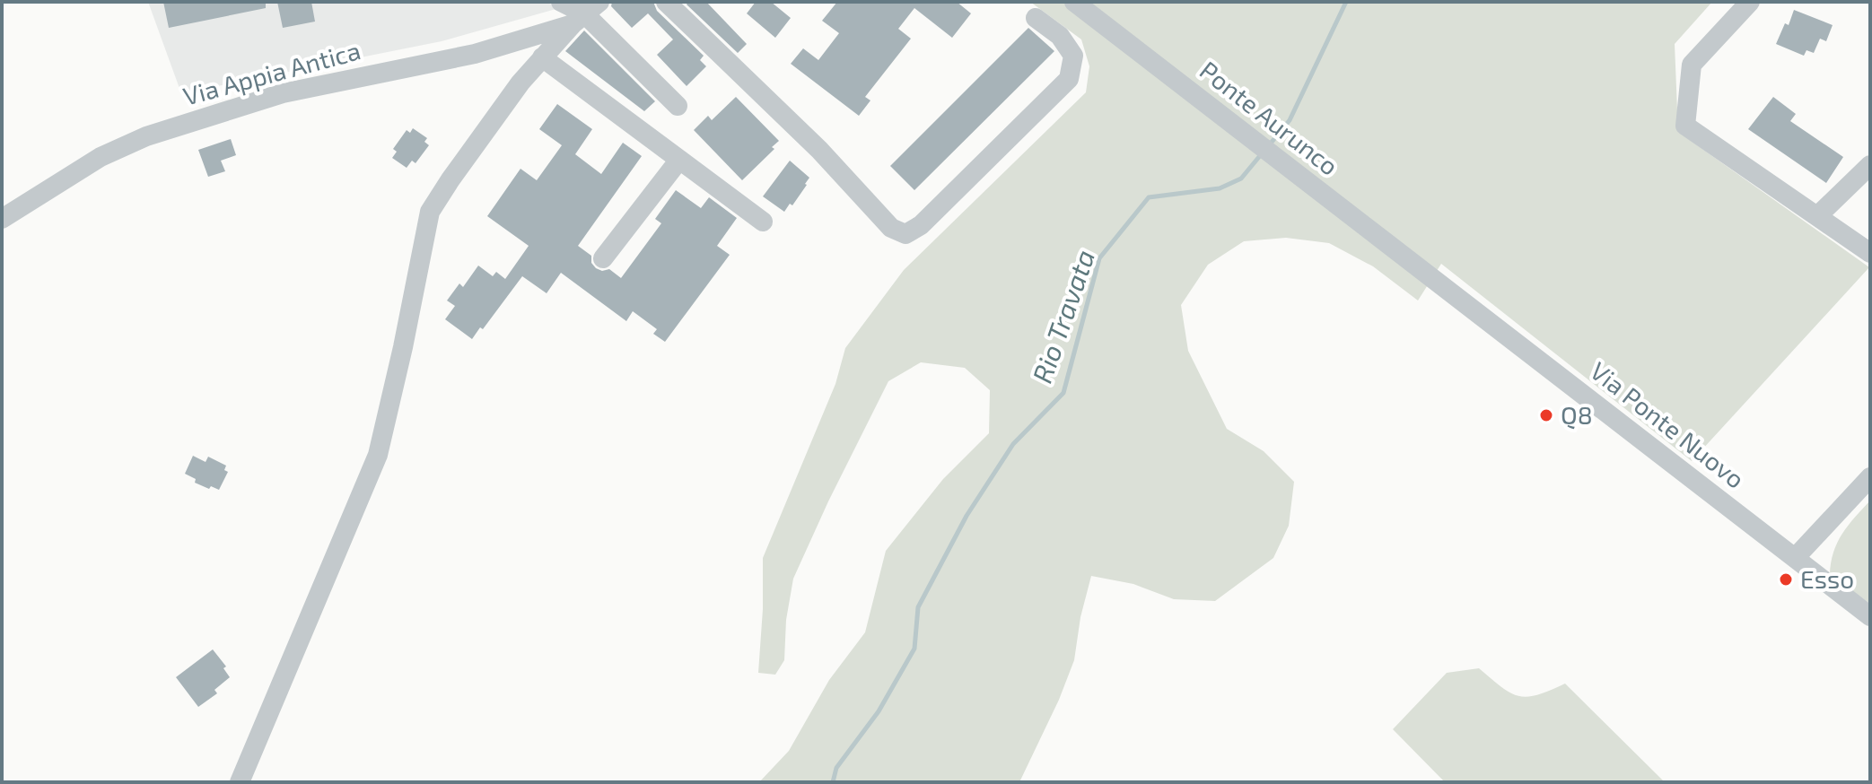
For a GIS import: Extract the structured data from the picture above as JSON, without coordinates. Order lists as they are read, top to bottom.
{
  "streets": {
    "street": ["Via Appia Antica", "Ponte Aurunco", "Via Ponte Nuovo"]
  },
  "crossings": [
    ["Ponte Aurunco", "Via Ponte Nuovo"]
  ],
  "water": ["Rio Travata"],
  "places": ["Q8", "Esso"]
}
